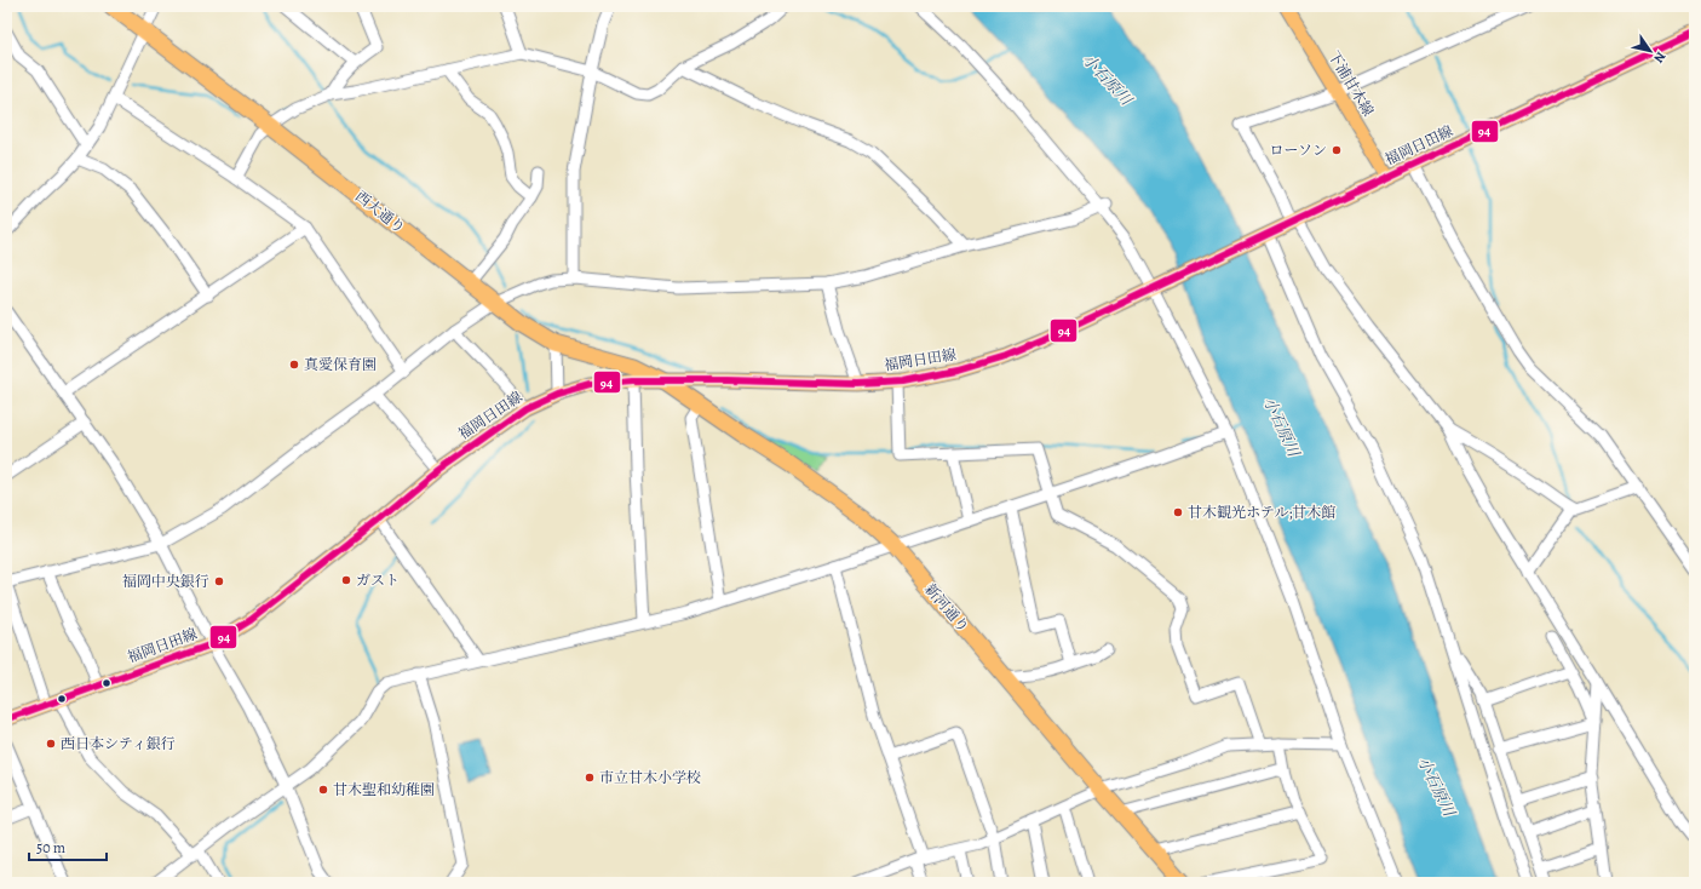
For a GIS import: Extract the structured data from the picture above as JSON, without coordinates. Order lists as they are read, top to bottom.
{
  "streets": {
    "highway": ["西大通り", "新河通り"],
    "main road": ["下浦甘木線", "福岡日田線"]
  },
  "crossings": [
    ["下浦甘木線", "福岡日田線"],
    ["福岡日田線", "西大通り"],
    ["福岡日田線", "新河通り"],
    ["西大通り", "新河通り"]
  ],
  "water": ["小石原川"],
  "places": [
    "ローソン",
    "真愛保育園",
    "甘木観光ホテル;甘木館",
    "ガスト",
    "福岡中央銀行",
    "西日本シティ銀行",
    "市立甘木小学校",
    "甘木聖和幼稚園"
  ],
  "lines": ["transit line 94"],
  "scale_bar": "50 m",
  "north": "bottom right"
}
